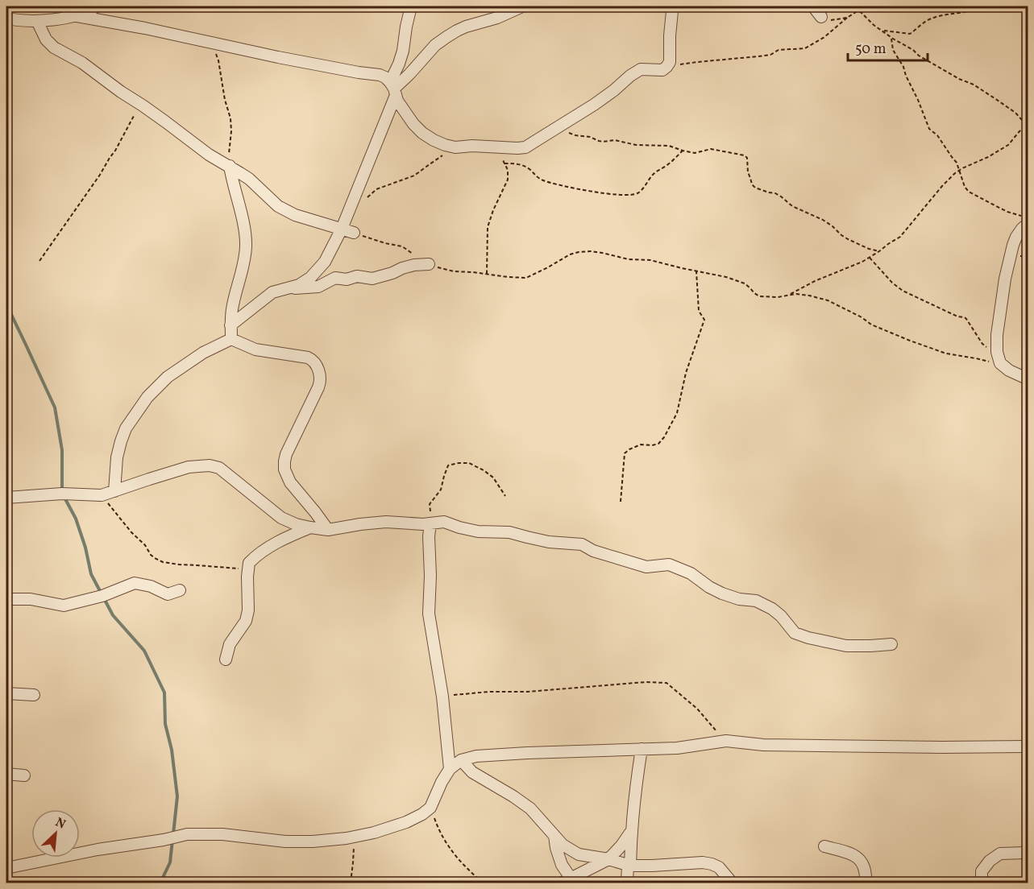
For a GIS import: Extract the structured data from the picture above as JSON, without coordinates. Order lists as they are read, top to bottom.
{
  "scale_bar": "50 m",
  "north": "top right"
}
